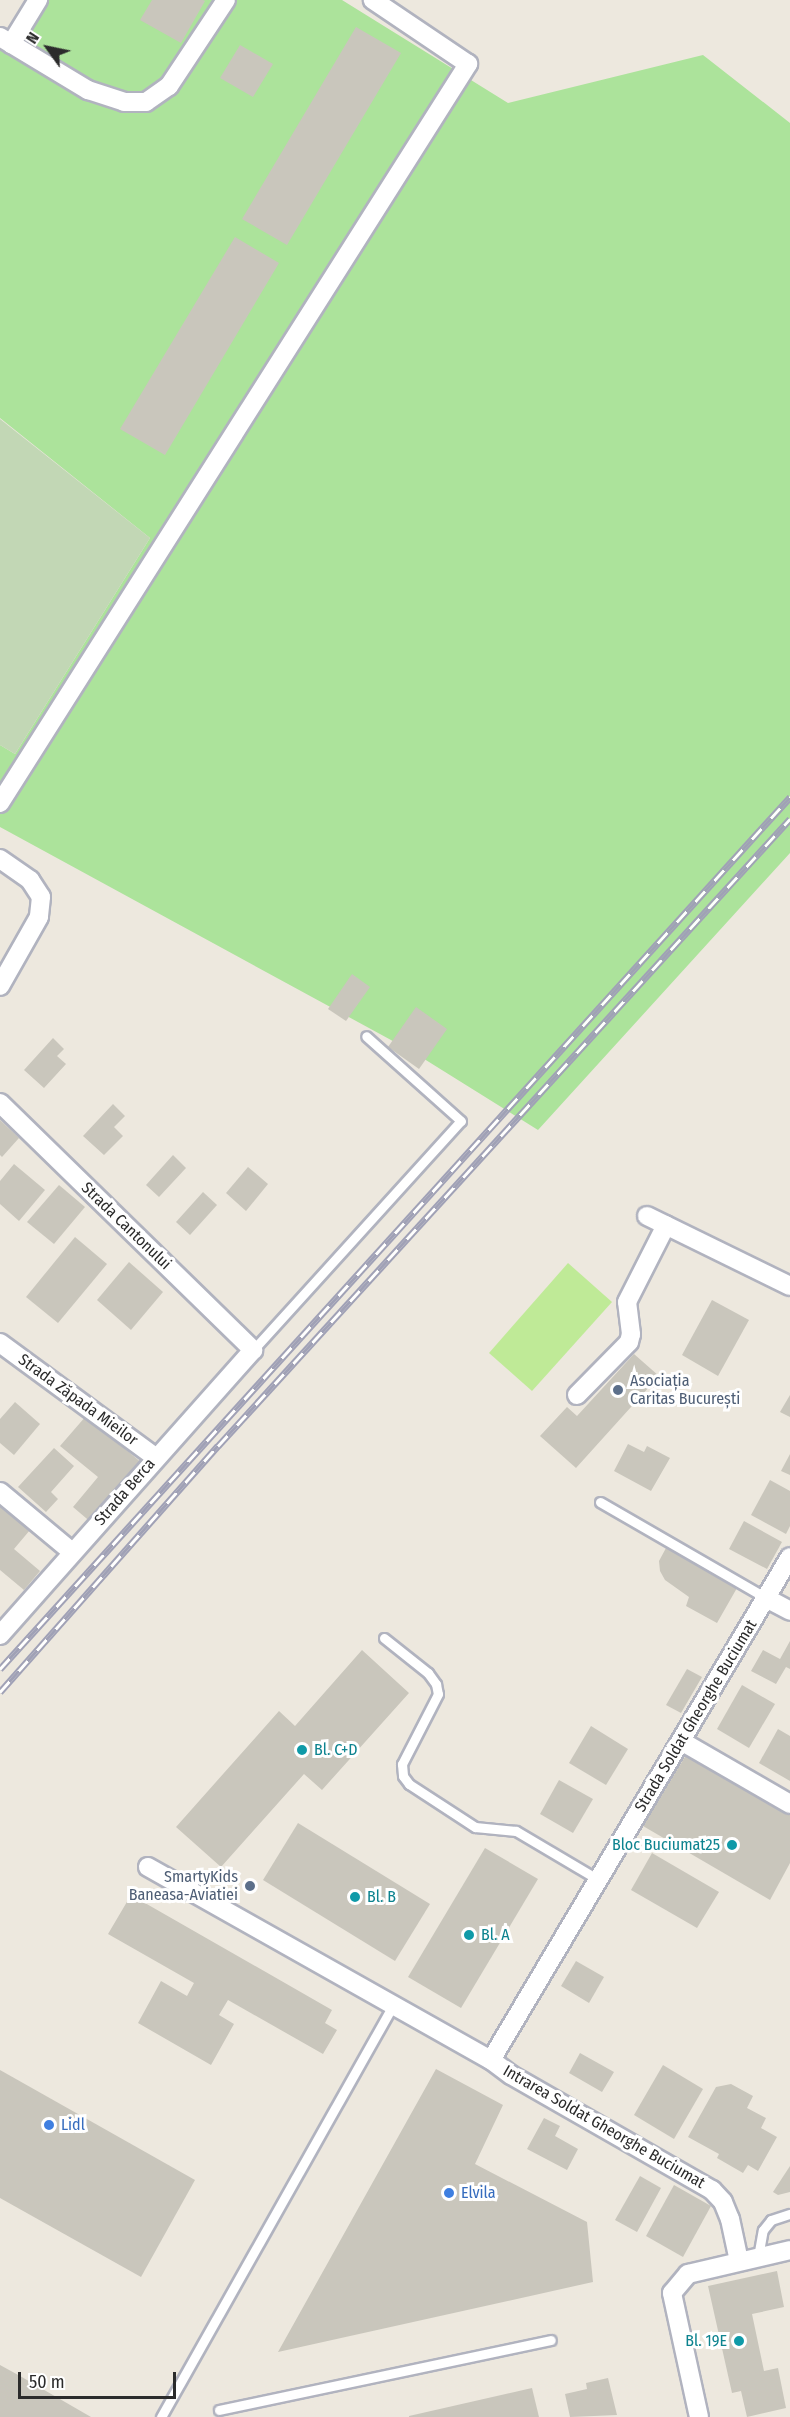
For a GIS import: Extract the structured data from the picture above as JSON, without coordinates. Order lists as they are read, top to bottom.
{
  "streets": {
    "street": [
      "Strada Cantonului",
      "Strada Zăpada Mieilor",
      "Strada Berca",
      "Strada Soldat Gheorghe Buciumat",
      "Intrarea Soldat Gheorghe Buciumat"
    ]
  },
  "crossings": [
    ["Strada Cantonului", "Strada Berca"],
    ["Strada Zăpada Mieilor", "Strada Berca"],
    ["Strada Soldat Gheorghe Buciumat", "Intrarea Soldat Gheorghe Buciumat"]
  ],
  "places": [
    "Asociația Caritas București",
    "Bl. C+D",
    "Bloc Buciumat25",
    "SmartyKids Baneasa-Aviatiei",
    "Bl. B",
    "Bl. A",
    "Lidl",
    "Elvila",
    "Bl. 19E"
  ],
  "scale_bar": "50 m",
  "north": "top left"
}
